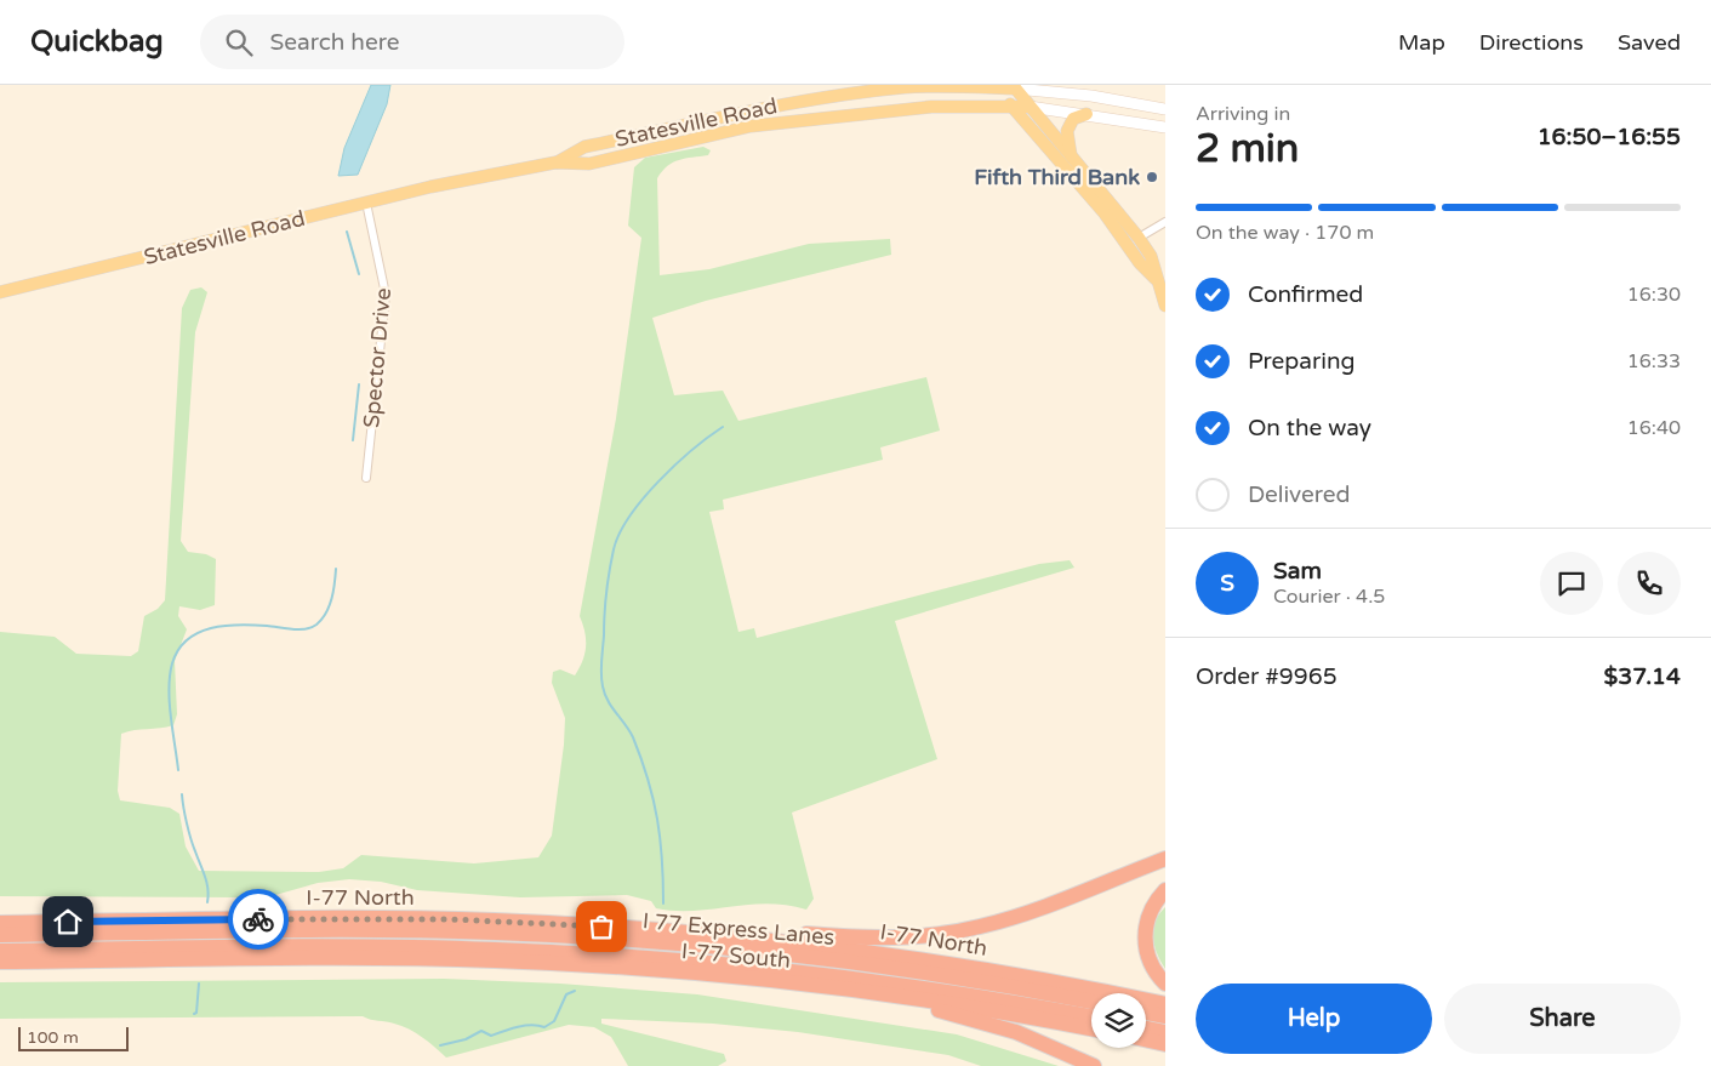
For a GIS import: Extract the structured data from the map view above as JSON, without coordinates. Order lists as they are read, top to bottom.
{
  "streets": {
    "highway": ["I-77 North", "I 77 Express Lanes", "I-77 South"],
    "main road": ["Statesville Road"],
    "street": ["Spector Drive"]
  },
  "crossings": [
    ["Statesville Road", "Spector Drive"]
  ],
  "places": ["Fifth Third Bank"],
  "scale_bar": "100 m",
  "page": {
    "header": "Quickbag",
    "search": "Search here",
    "nav": ["Map", "Directions", "Saved"],
    "heading": ["2 min", "Arriving in", "16:50–16:55"],
    "panel": [
      "Sam",
      "Courier · 4.5",
      "Order #9965",
      "$37.14"
    ],
    "bar": "On the way · 170 m",
    "list": [
      ["Confirmed", "16:30"],
      ["Preparing", "16:33"],
      ["On the way", "16:40"],
      "Delivered"
    ],
    "round": "S",
    "buttons": ["Help", "Share"],
    "scale": "100 m"
  }
}
